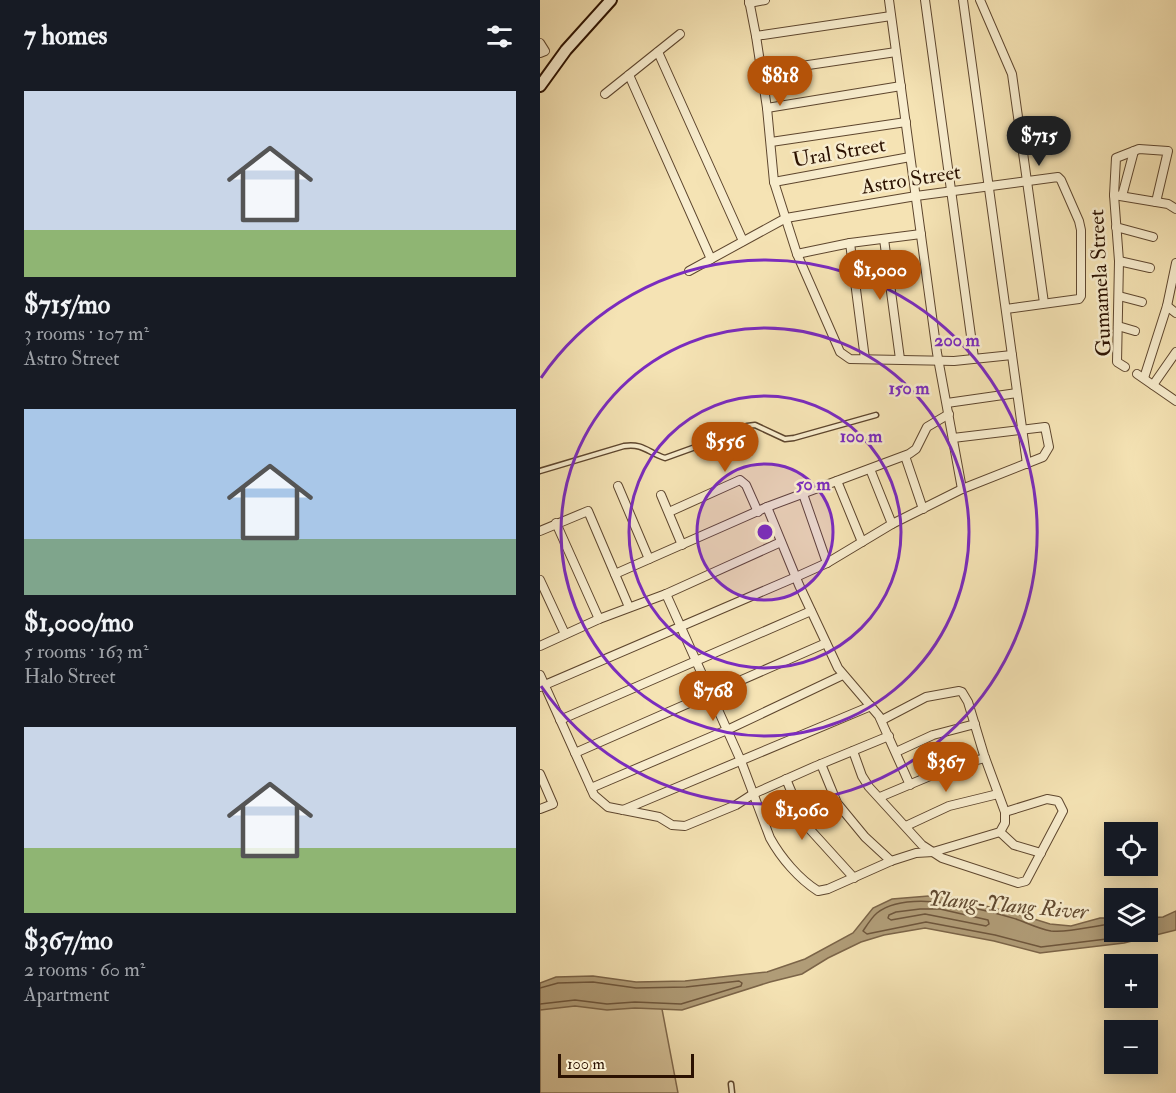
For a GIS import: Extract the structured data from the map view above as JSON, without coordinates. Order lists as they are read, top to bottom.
{
  "streets": {
    "street": ["Ural Street", "Astro Street", "Gumamela Street"]
  },
  "water": ["Ylang-Ylang River"],
  "scale_bar": "100 m",
  "page": {
    "heading": "7 homes",
    "price": [
      "$818",
      "$715",
      "$1,000",
      "$556",
      "$768",
      "$367",
      "$1,060"
    ],
    "list": [
      {
        "name": "$715/mo",
        "note": "3 rooms · 107 m² · Astro Street"
      },
      {
        "name": "$1,000/mo",
        "note": "5 rooms · 163 m² · Halo Street"
      },
      {
        "name": "$367/mo",
        "note": "2 rooms · 60 m² · Apartment"
      }
    ],
    "map_buttons": ["+", "−"],
    "scale": "100 m"
  },
  "rings": [
    "200 m",
    "150 m",
    "100 m",
    "50 m"
  ]
}
